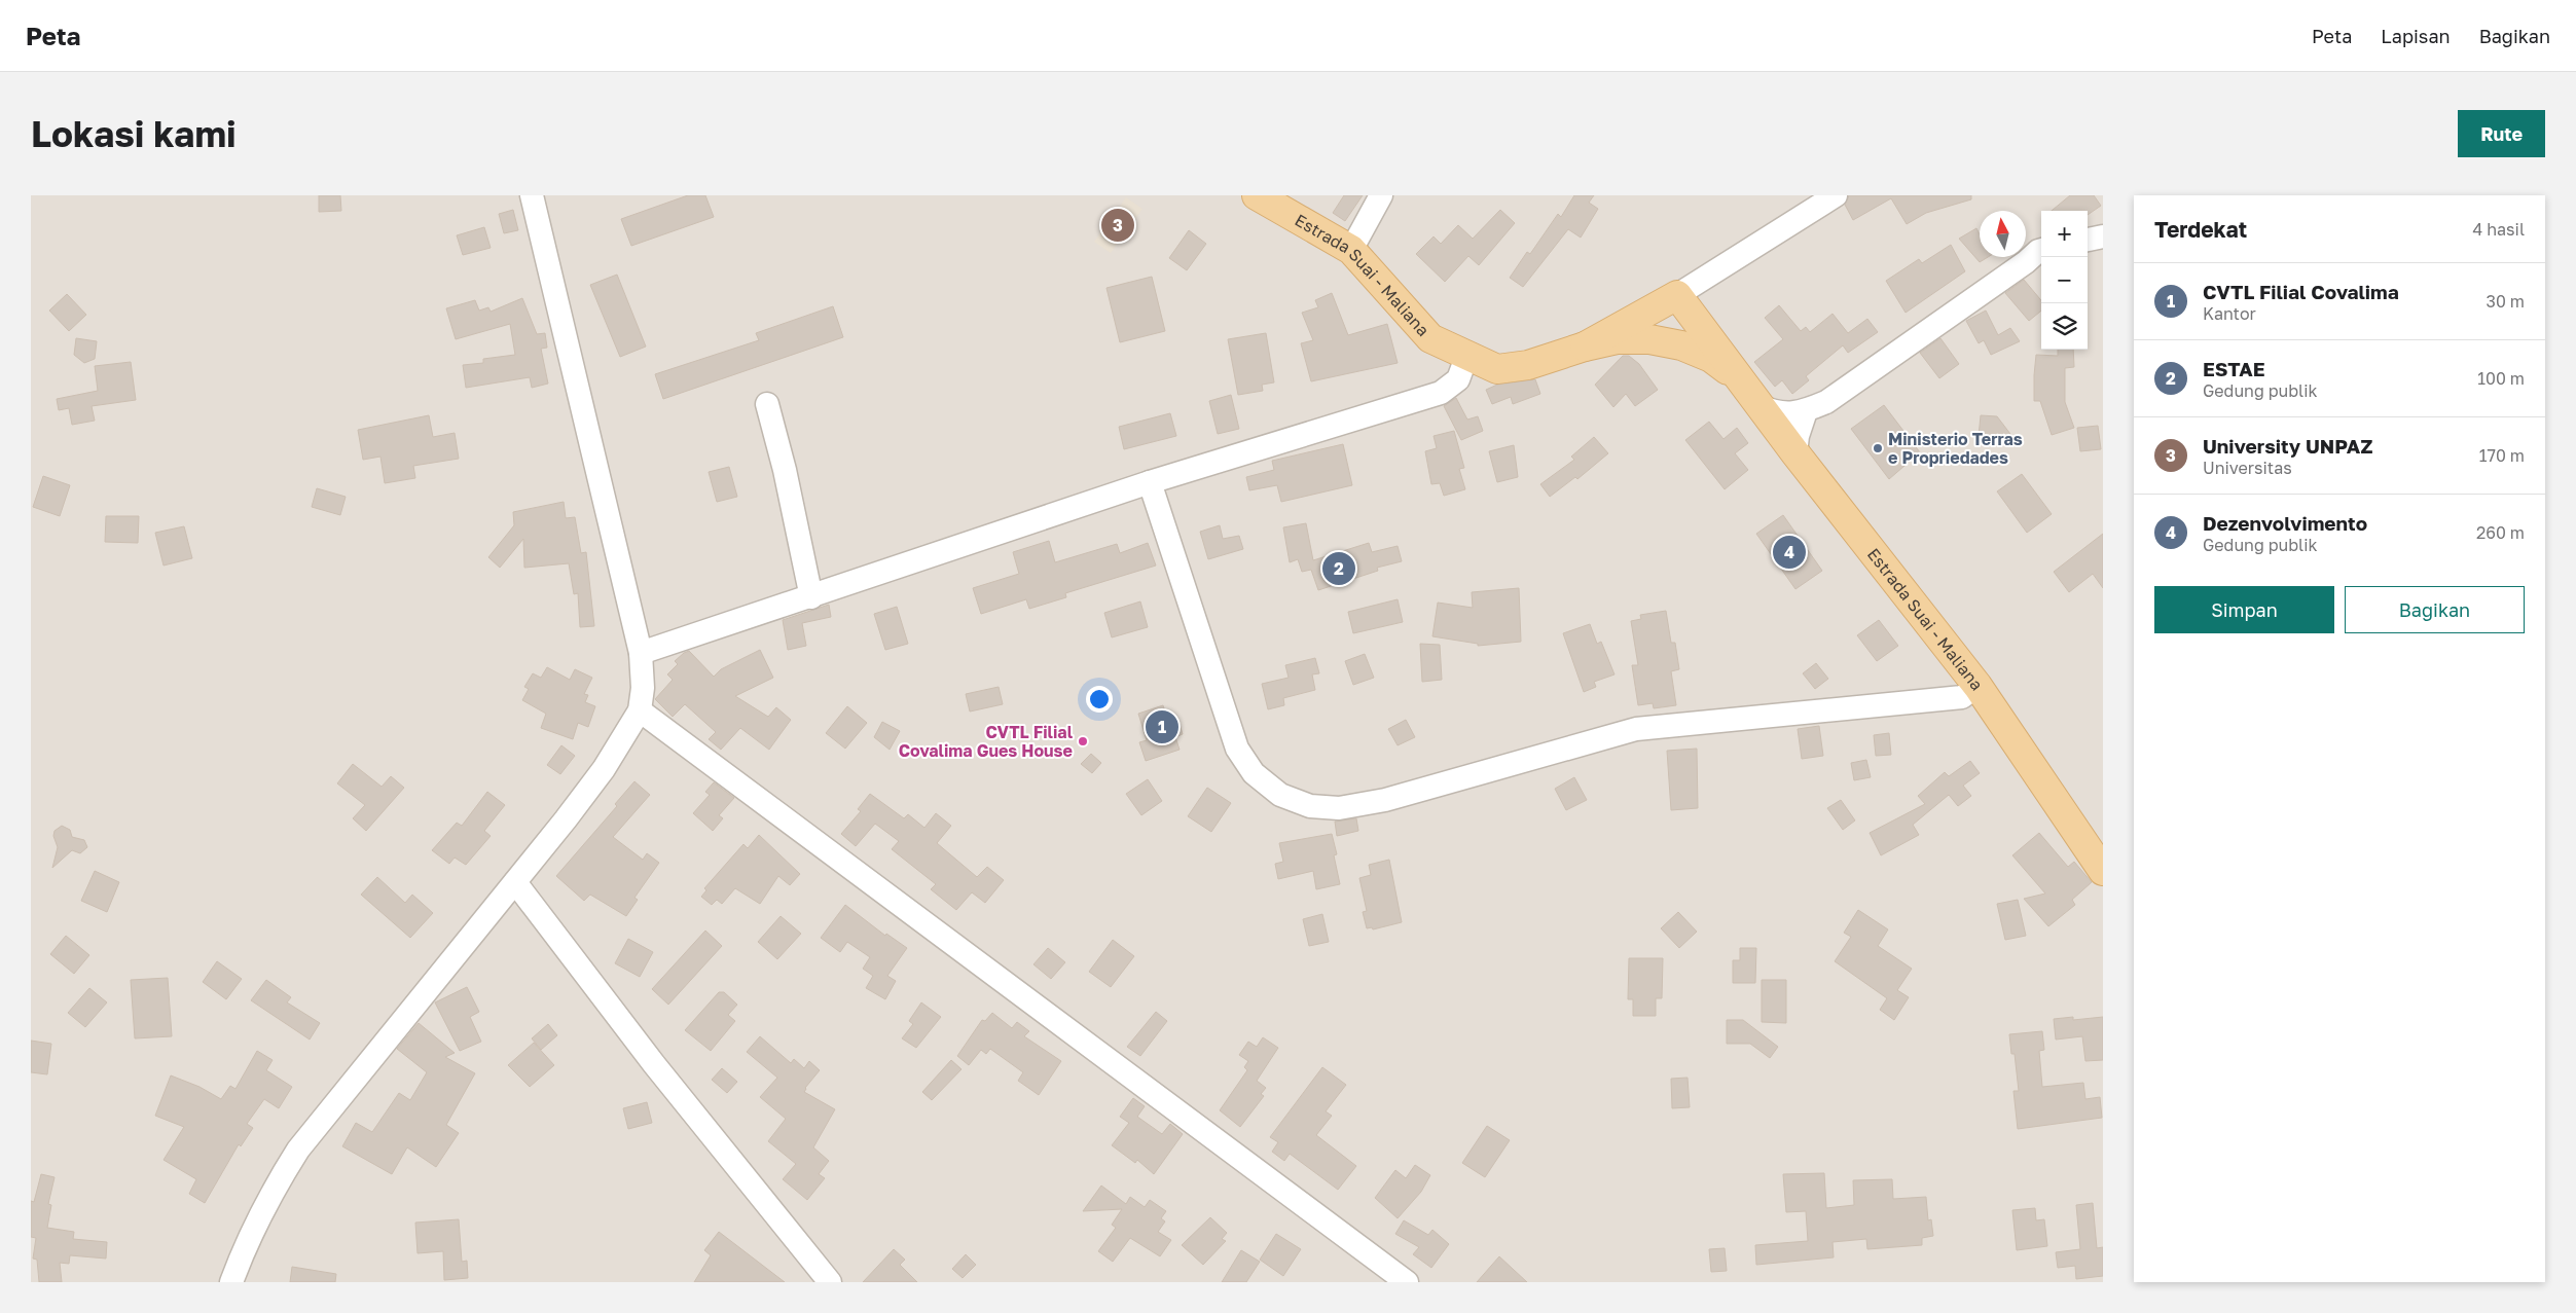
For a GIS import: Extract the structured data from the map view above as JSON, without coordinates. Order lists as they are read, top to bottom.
{
  "streets": {
    "main road": ["Estrada Suai - Maliana"]
  },
  "places": ["Ministerio Terras e Propriedades", "CVTL Filial Covalima Gues House"],
  "north": "top",
  "page": {
    "header": "Peta",
    "nav": ["Peta", "Lapisan", "Bagikan"],
    "buttons": [
      "Rute",
      ["Simpan", "Bagikan"]
    ],
    "title": "Lokasi kami",
    "heading": ["Terdekat", "4 hasil"],
    "pins": [
      "3",
      "4",
      "2",
      "1"
    ],
    "map_buttons": ["+", "−"],
    "list": [
      {
        "mark": "1",
        "name": "CVTL Filial Covalima",
        "note": "Kantor",
        "value": "30 m"
      },
      {
        "mark": "2",
        "name": "ESTAE",
        "note": "Gedung publik",
        "value": "100 m"
      },
      {
        "mark": "3",
        "name": "University UNPAZ",
        "note": "Universitas",
        "value": "170 m"
      },
      {
        "mark": "4",
        "name": "Dezenvolvimento",
        "note": "Gedung publik",
        "value": "260 m"
      }
    ]
  }
}
